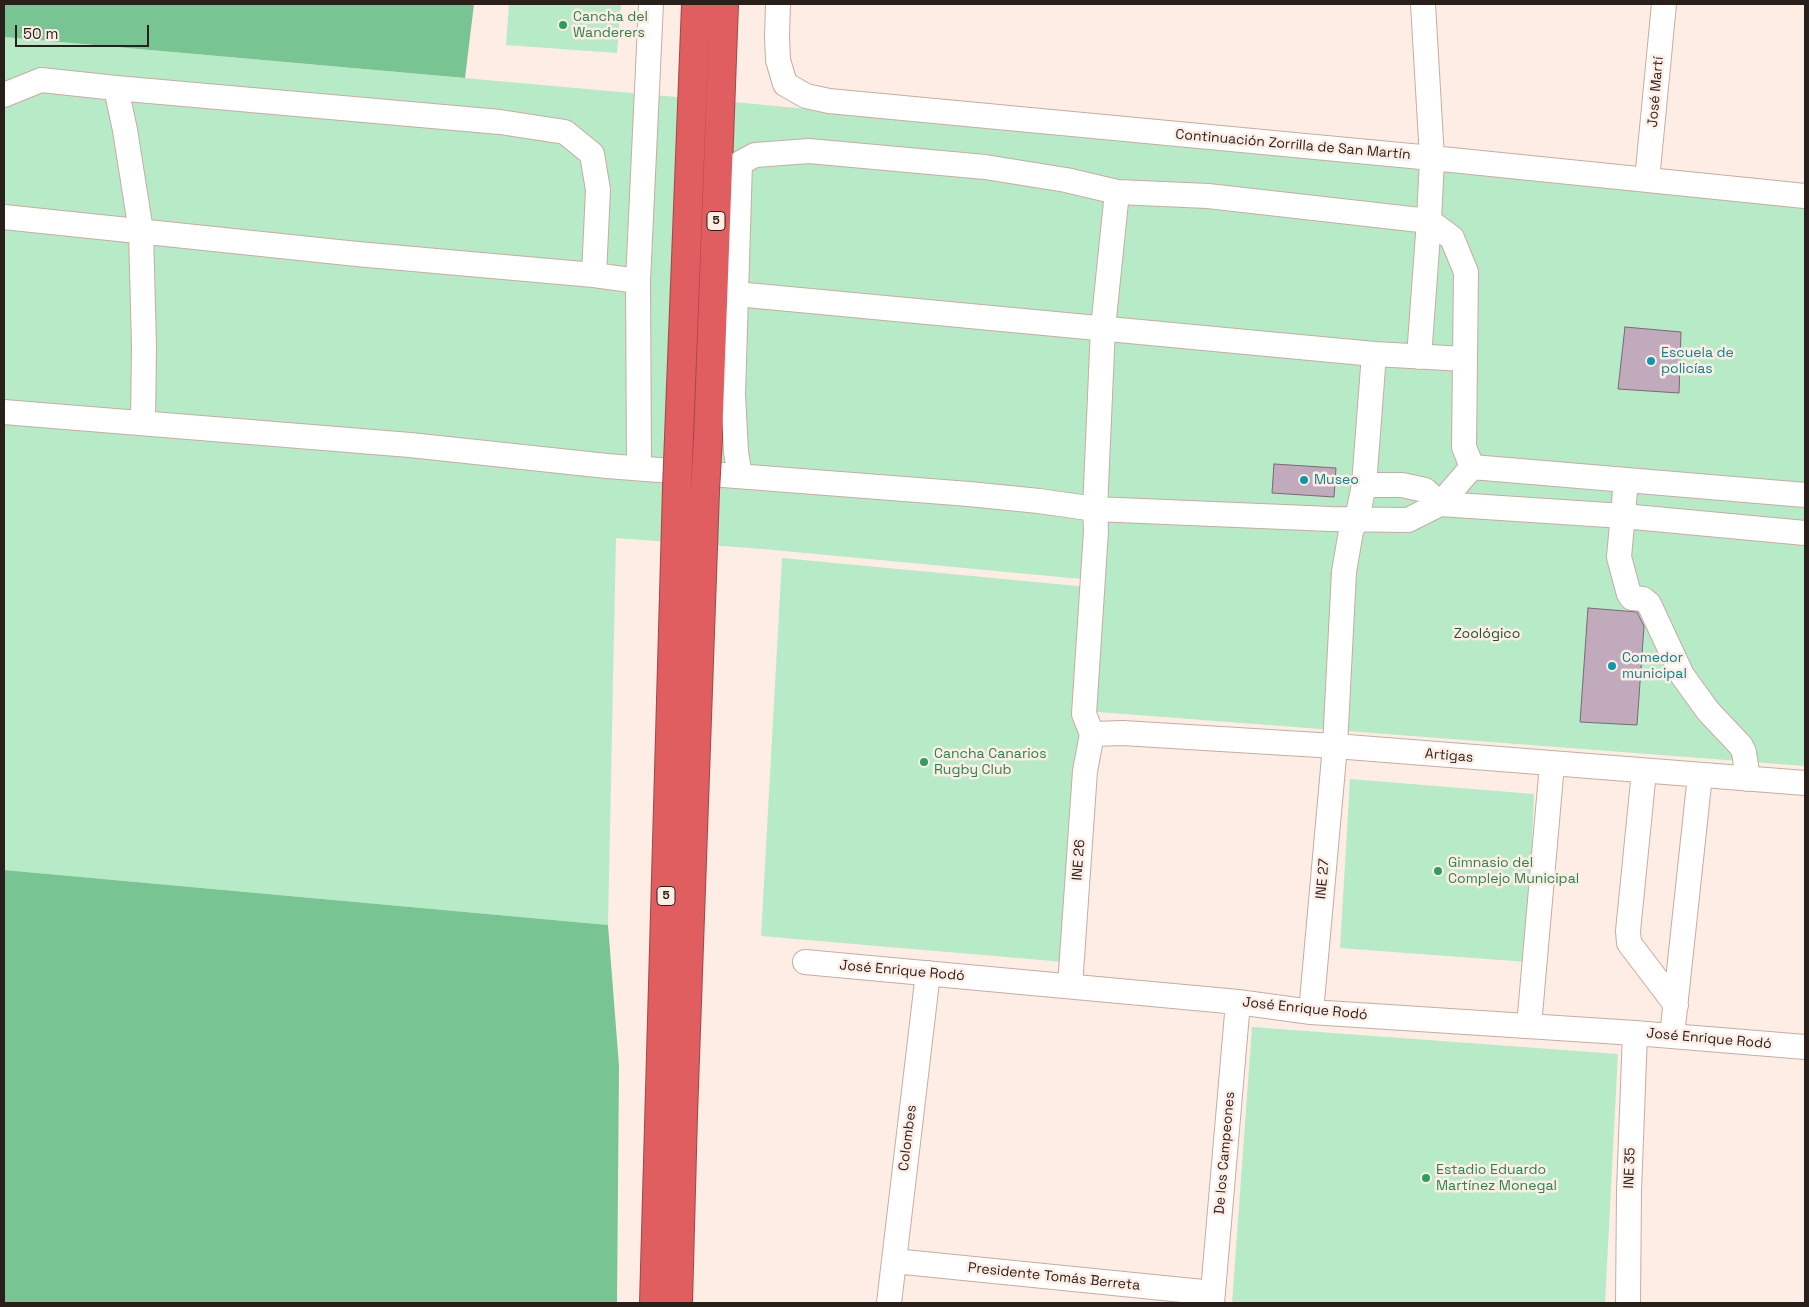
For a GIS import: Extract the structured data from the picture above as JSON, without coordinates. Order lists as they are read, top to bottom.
{
  "streets": {
    "highway": ["5"],
    "street": [
      "José Martí",
      "Continuación Zorrilla de San Martín",
      "Artigas",
      "INE 26",
      "INE 27",
      "José Enrique Rodó",
      "Colombes",
      "De los Campeones",
      "INE 35",
      "Presidente Tomás Berreta"
    ]
  },
  "crossings": [
    ["José Martí", "Continuación Zorrilla de San Martín"],
    ["Artigas", "INE 26"],
    ["Artigas", "INE 27"],
    ["INE 26", "José Enrique Rodó"],
    ["INE 27", "José Enrique Rodó"],
    ["José Enrique Rodó", "Colombes"],
    ["José Enrique Rodó", "De los Campeones"],
    ["José Enrique Rodó", "INE 35"],
    ["Colombes", "Presidente Tomás Berreta"],
    ["De los Campeones", "Presidente Tomás Berreta"]
  ],
  "parks": ["Zoológico"],
  "places": [
    "Cancha del Wanderers",
    "Escuela de policías",
    "Museo",
    "Comedor municipal",
    "Cancha Canarios Rugby Club",
    "Gimnasio del Complejo Municipal",
    "Estadio Eduardo Martínez Monegal"
  ],
  "scale_bar": "50 m"
}
